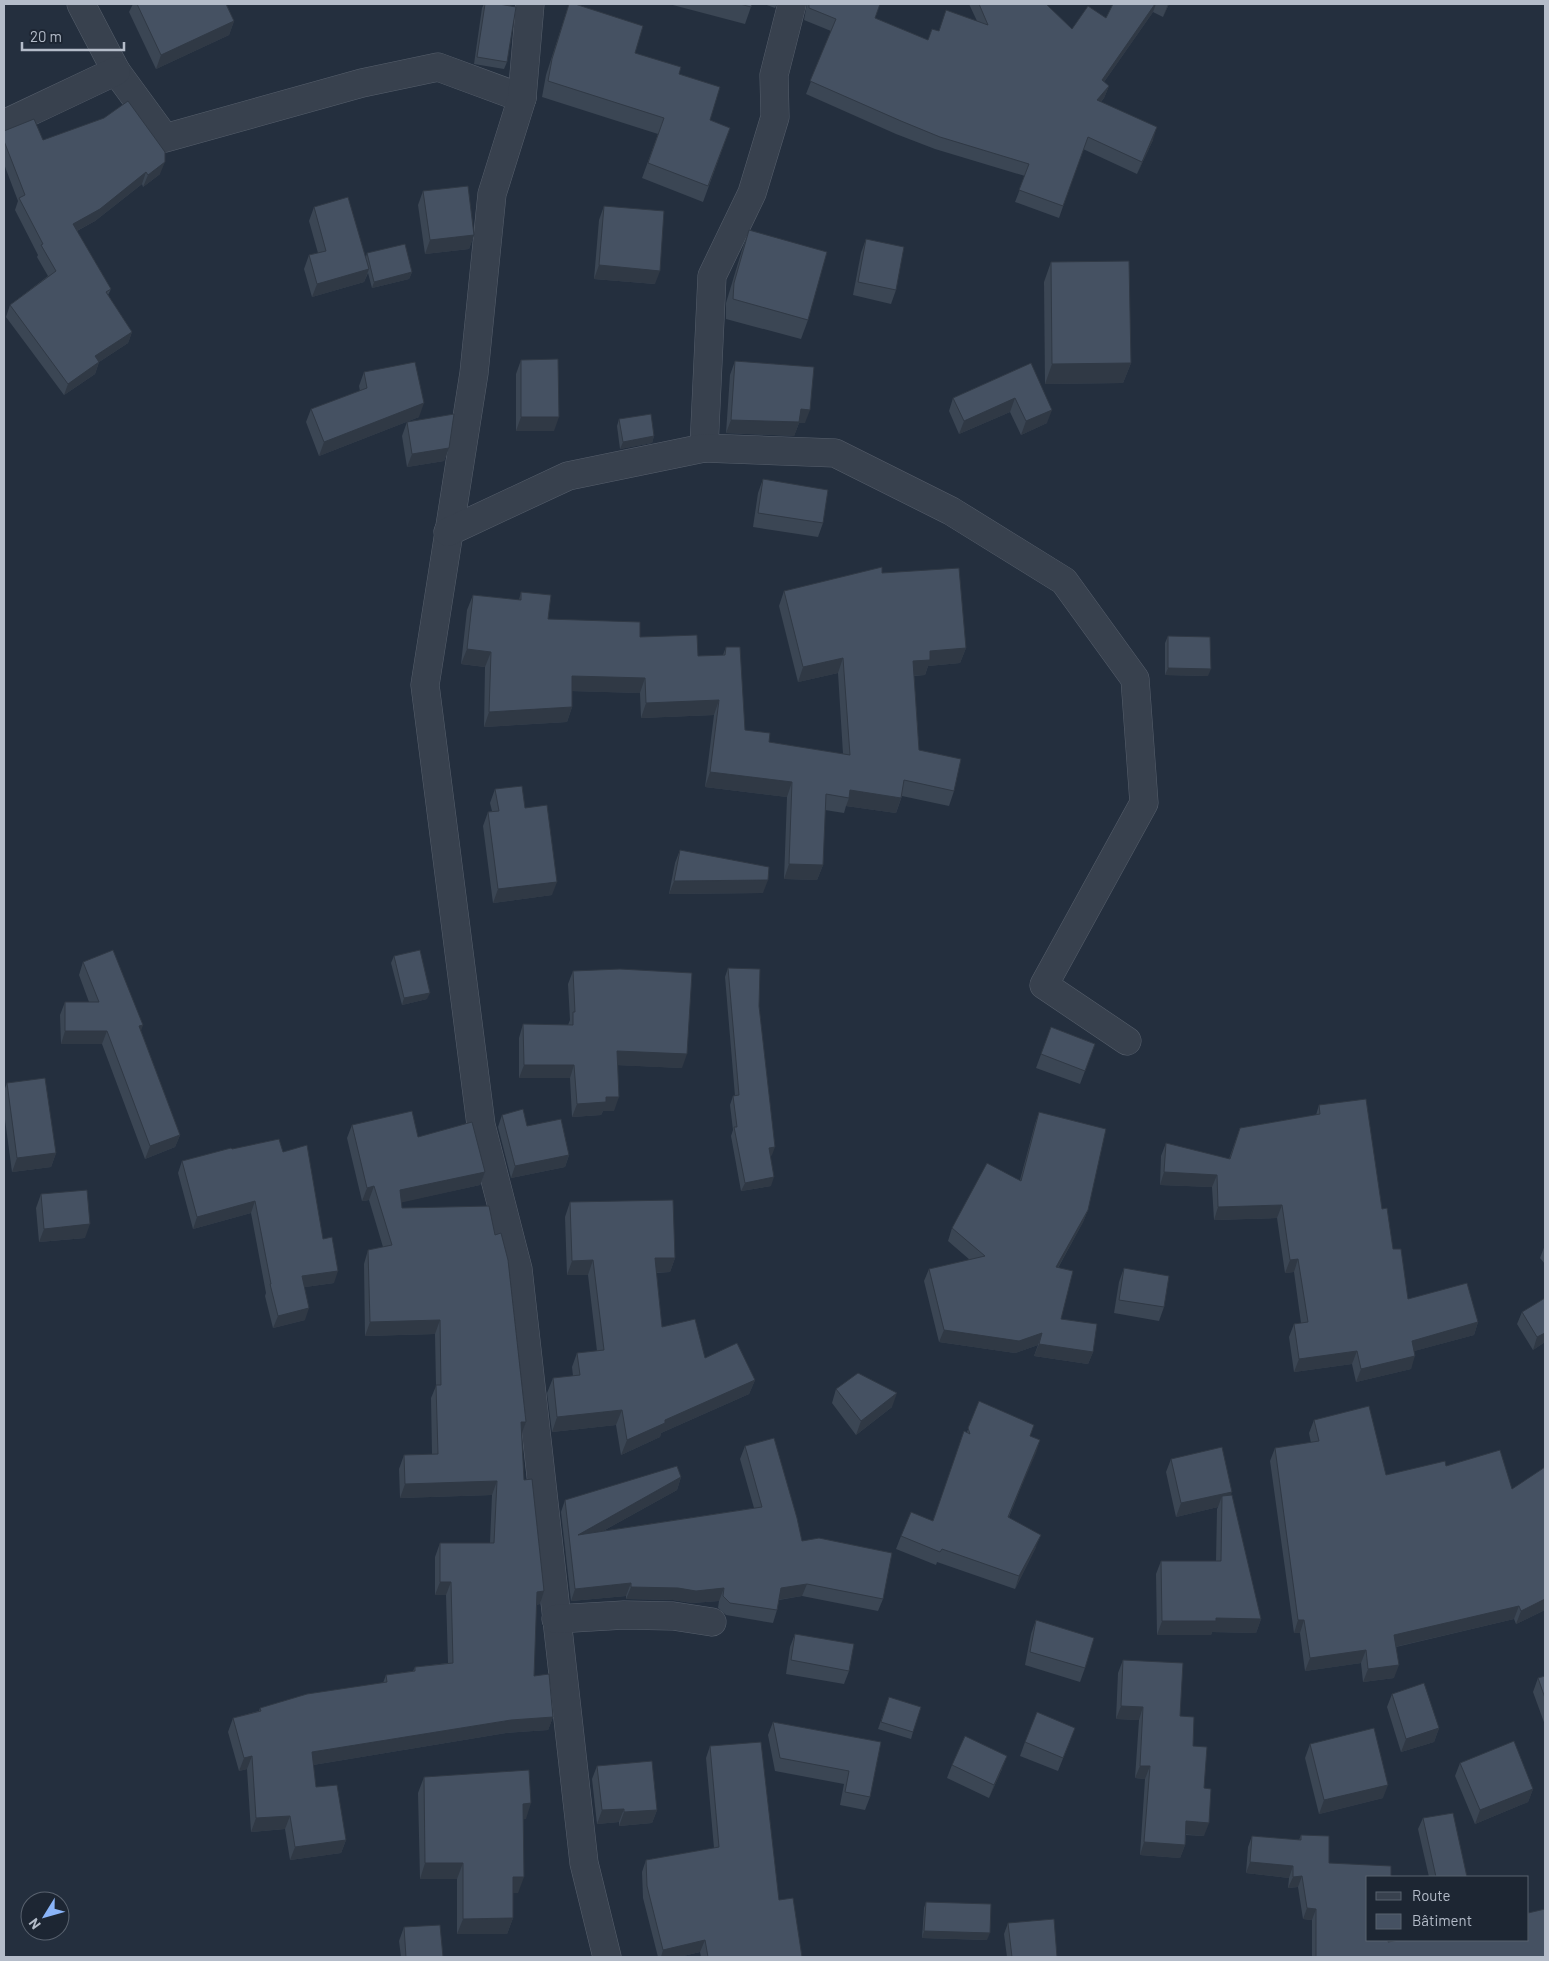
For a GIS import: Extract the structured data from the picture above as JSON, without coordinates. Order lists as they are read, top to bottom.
{
  "legend": ["Route", "Bâtiment"],
  "scale_bar": "20 m",
  "north": "bottom left"
}
